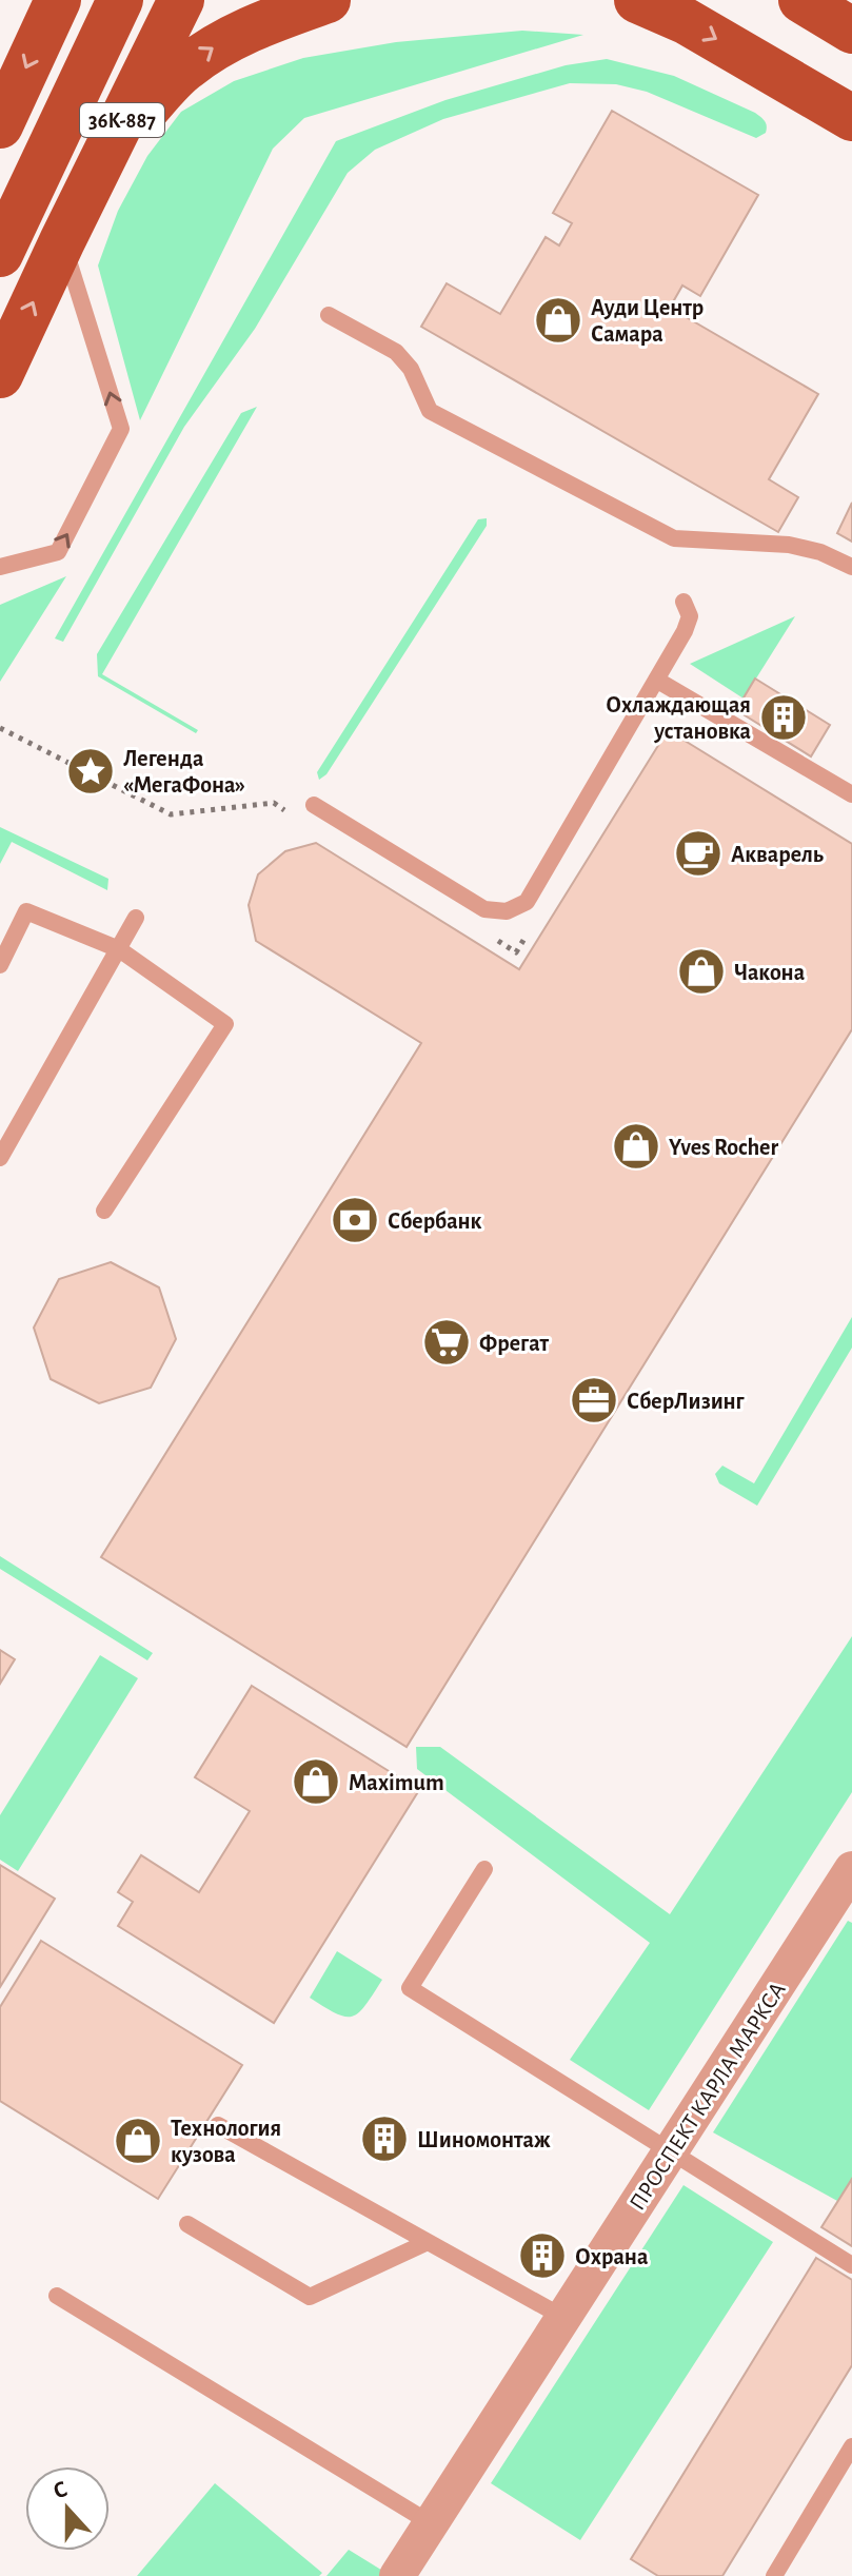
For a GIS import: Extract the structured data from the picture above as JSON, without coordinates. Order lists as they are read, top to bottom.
{
  "streets": {
    "main road": ["36К-887"],
    "street": ["ПРОСПЕКТ КАРЛА МАРКСА"]
  },
  "places": {
    "shop": [
      "Ауди Центр Самара",
      "Чакона",
      "Yves Rocher",
      "Maximum",
      "Технология кузова"
    ],
    "building": ["Охлаждающая установка", "Шиномонтаж", "Охрана"],
    "place": ["Легенда «МегаФона»"],
    "cafe": ["Акварель"],
    "bank": ["Сбербанк"],
    "supermarket": ["Фрегат"],
    "office": ["СберЛизинг"]
  },
  "north": "top"
}
